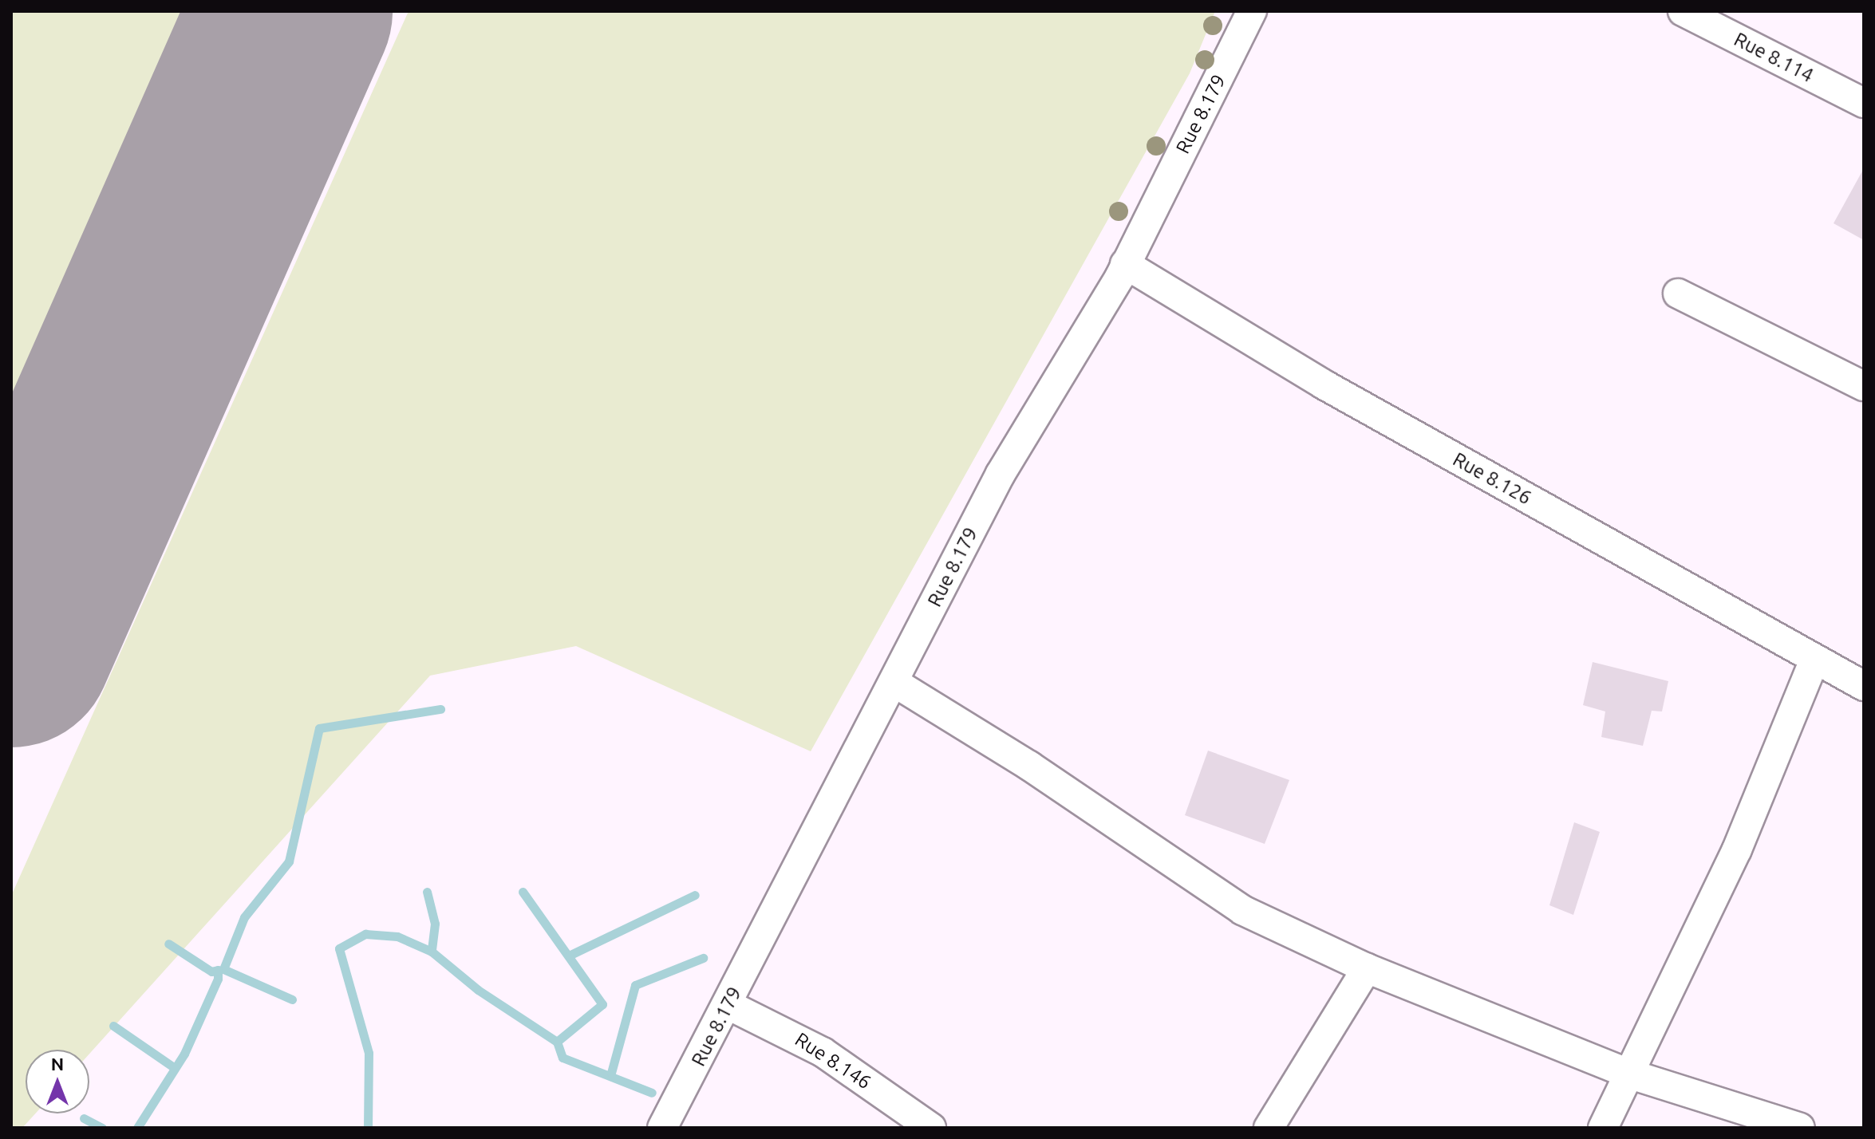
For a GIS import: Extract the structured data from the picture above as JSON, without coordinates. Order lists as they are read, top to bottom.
{
  "streets": {
    "street": [
      "Rue 8.114",
      "Rue 8.179",
      "Rue 8.126",
      "Rue 8.146"
    ]
  },
  "crossings": [
    ["Rue 8.179", "Rue 8.126"],
    ["Rue 8.179", "Rue 8.146"]
  ],
  "north": "top"
}
